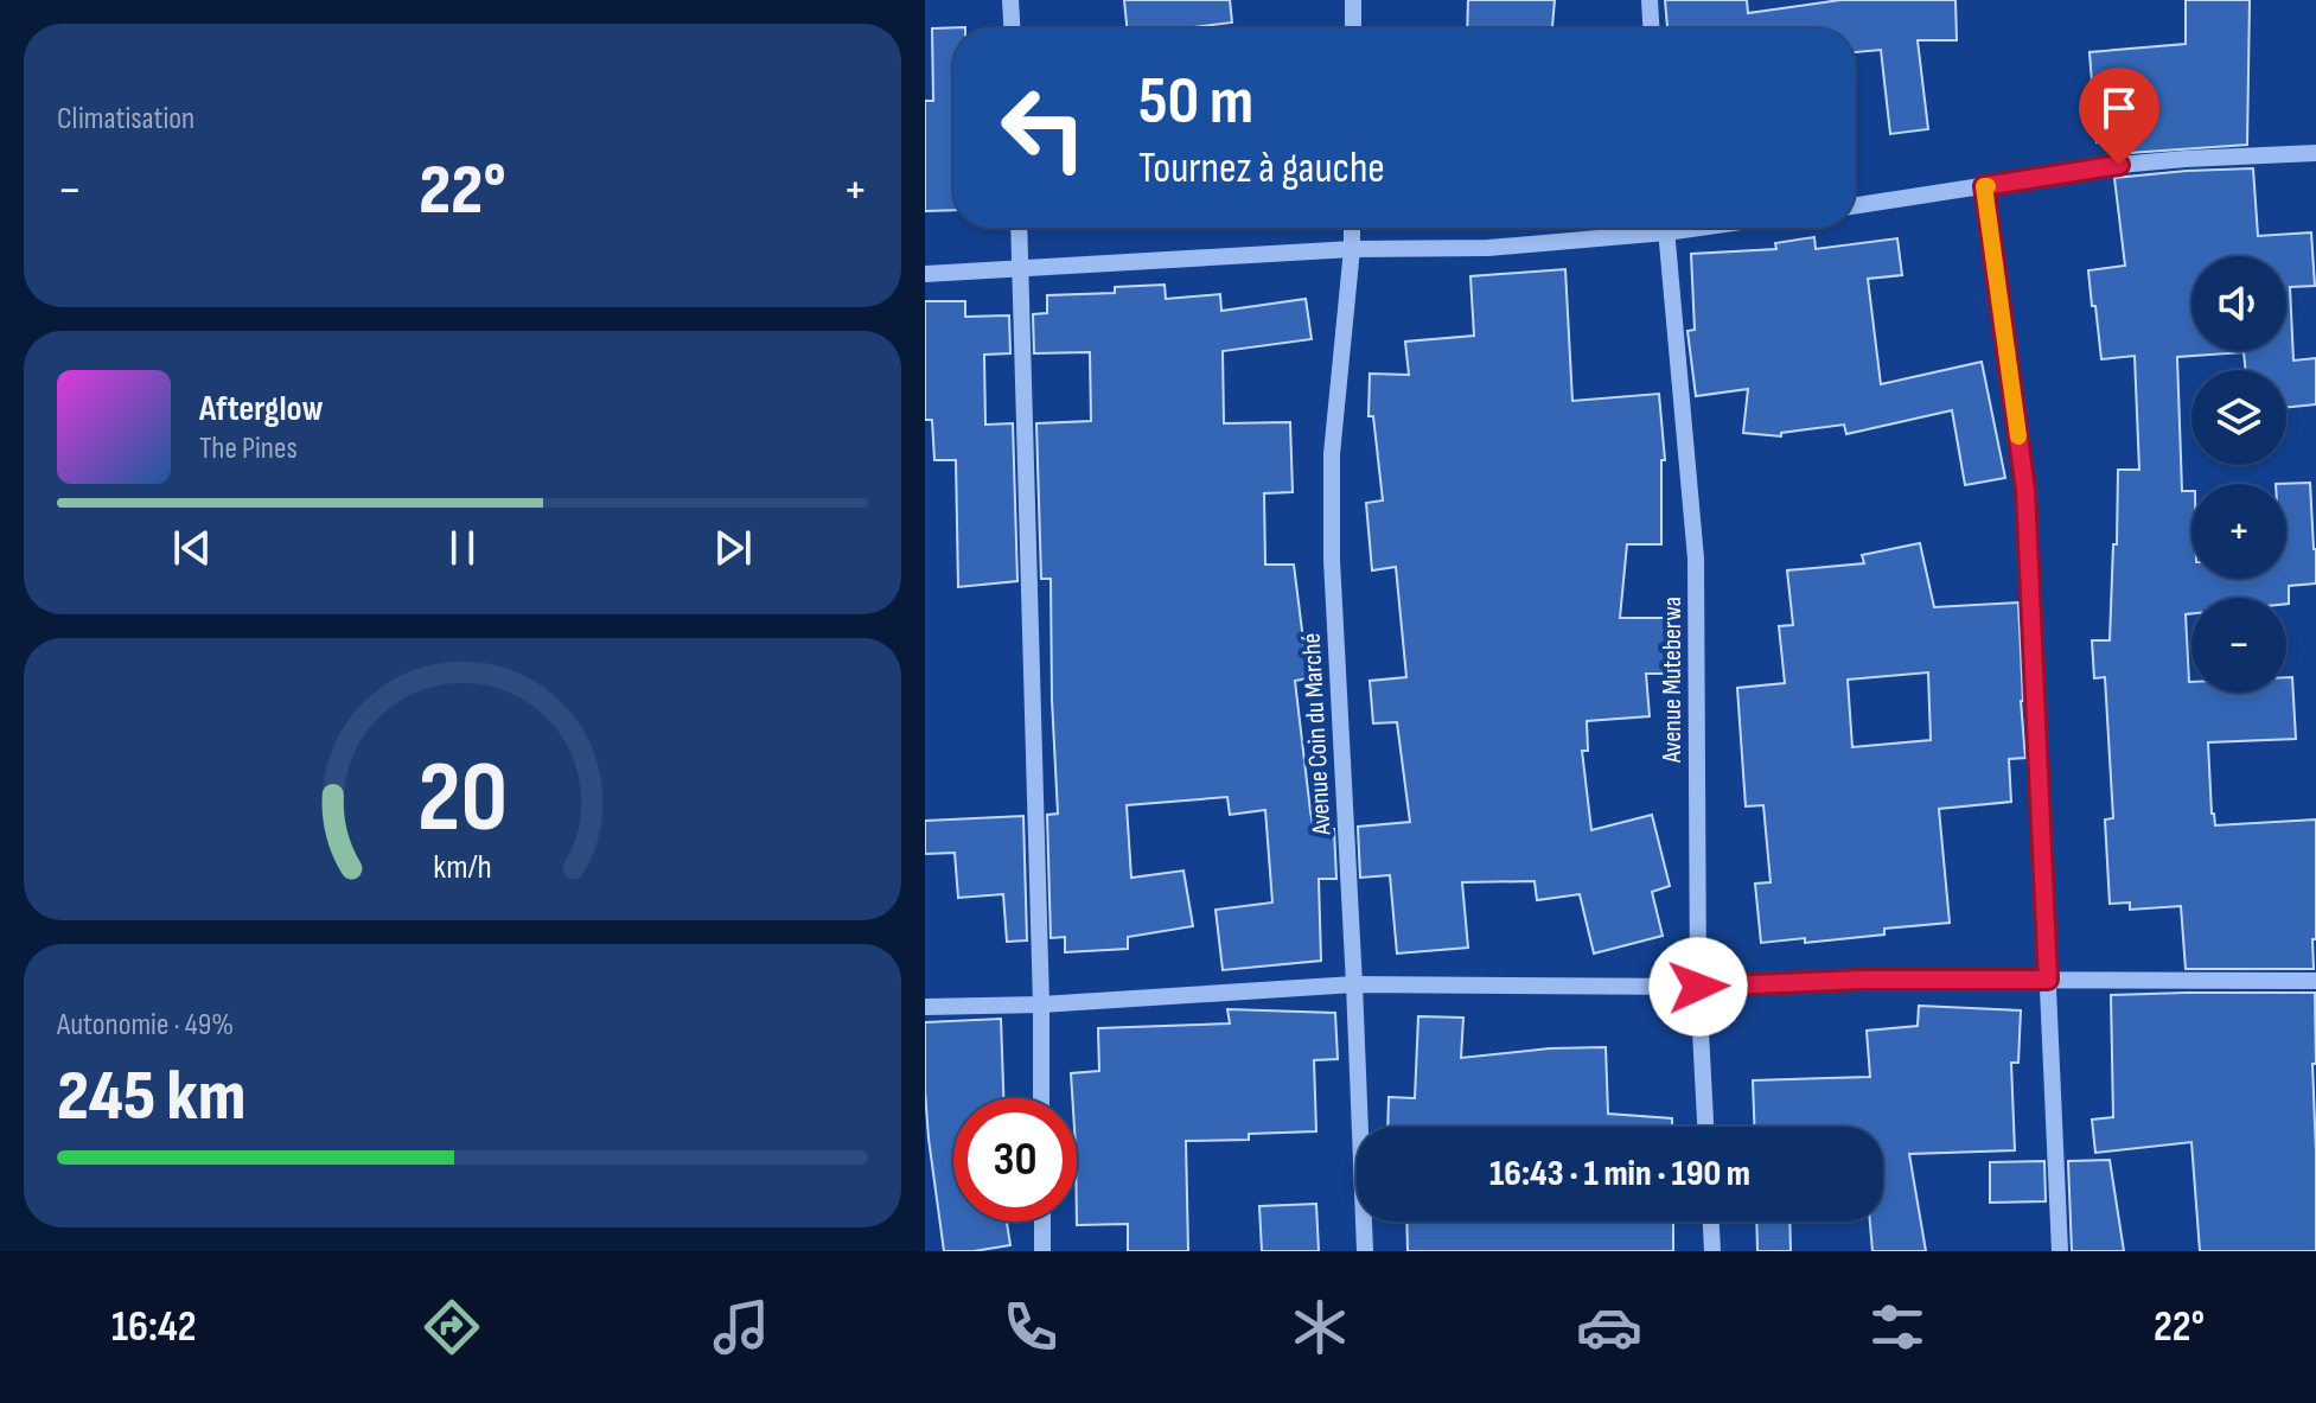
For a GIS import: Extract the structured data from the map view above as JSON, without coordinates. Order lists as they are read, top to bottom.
{
  "streets": {
    "street": ["Avenue Muteberwa", "Avenue Coin du Marché"]
  },
  "page": {
    "tile": [
      "Climatisation",
      ["Autonomie · 49%", "245 km"]
    ],
    "turn": ["50 m", "Tournez à gauche"],
    "heat": ["−", "22°", "+"],
    "map_buttons": ["+", "−"],
    "song": ["Afterglow", "The Pines"],
    "limit": "30",
    "trip": "16:43 · 1 min · 190 m",
    "tabs": ["16:42", "22°"],
    "gauge": ["20", "km/h"]
  }
}
